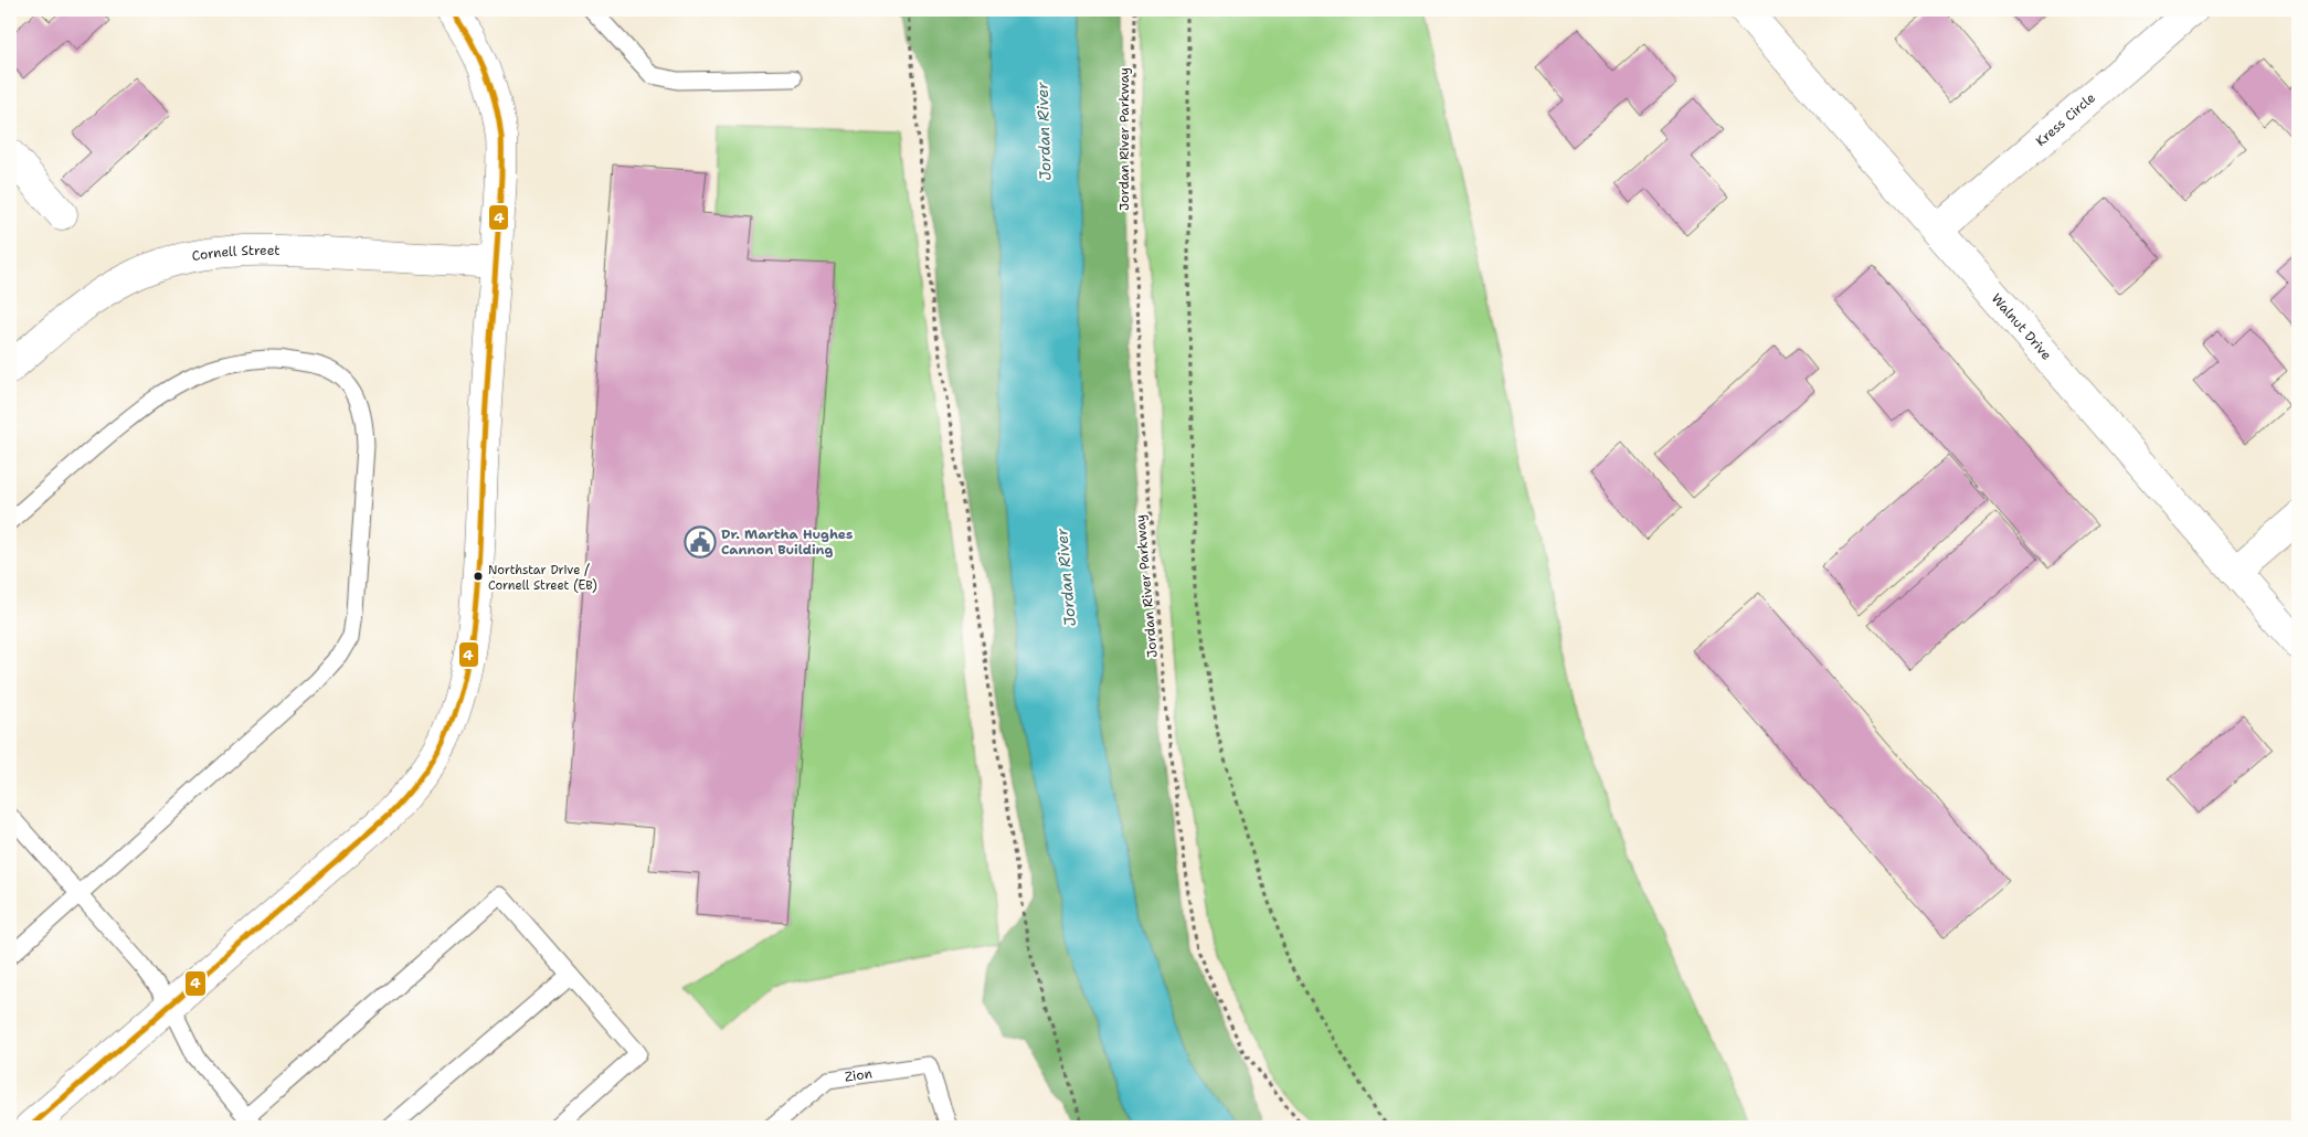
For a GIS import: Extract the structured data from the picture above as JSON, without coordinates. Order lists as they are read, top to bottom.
{
  "streets": {
    "street": ["Kress Circle", "Cornell Street", "Walnut Drive"],
    "lane": ["Zion"],
    "path": ["Jordan River Parkway"]
  },
  "crossings": [
    ["Kress Circle", "Walnut Drive"]
  ],
  "water": ["Jordan River"],
  "places": {
    "public building": ["Dr. Martha Hughes Cannon Building"],
    "other": ["Northstar Drive / Cornell Street (EB)"]
  },
  "lines": ["transit line 4"]
}
